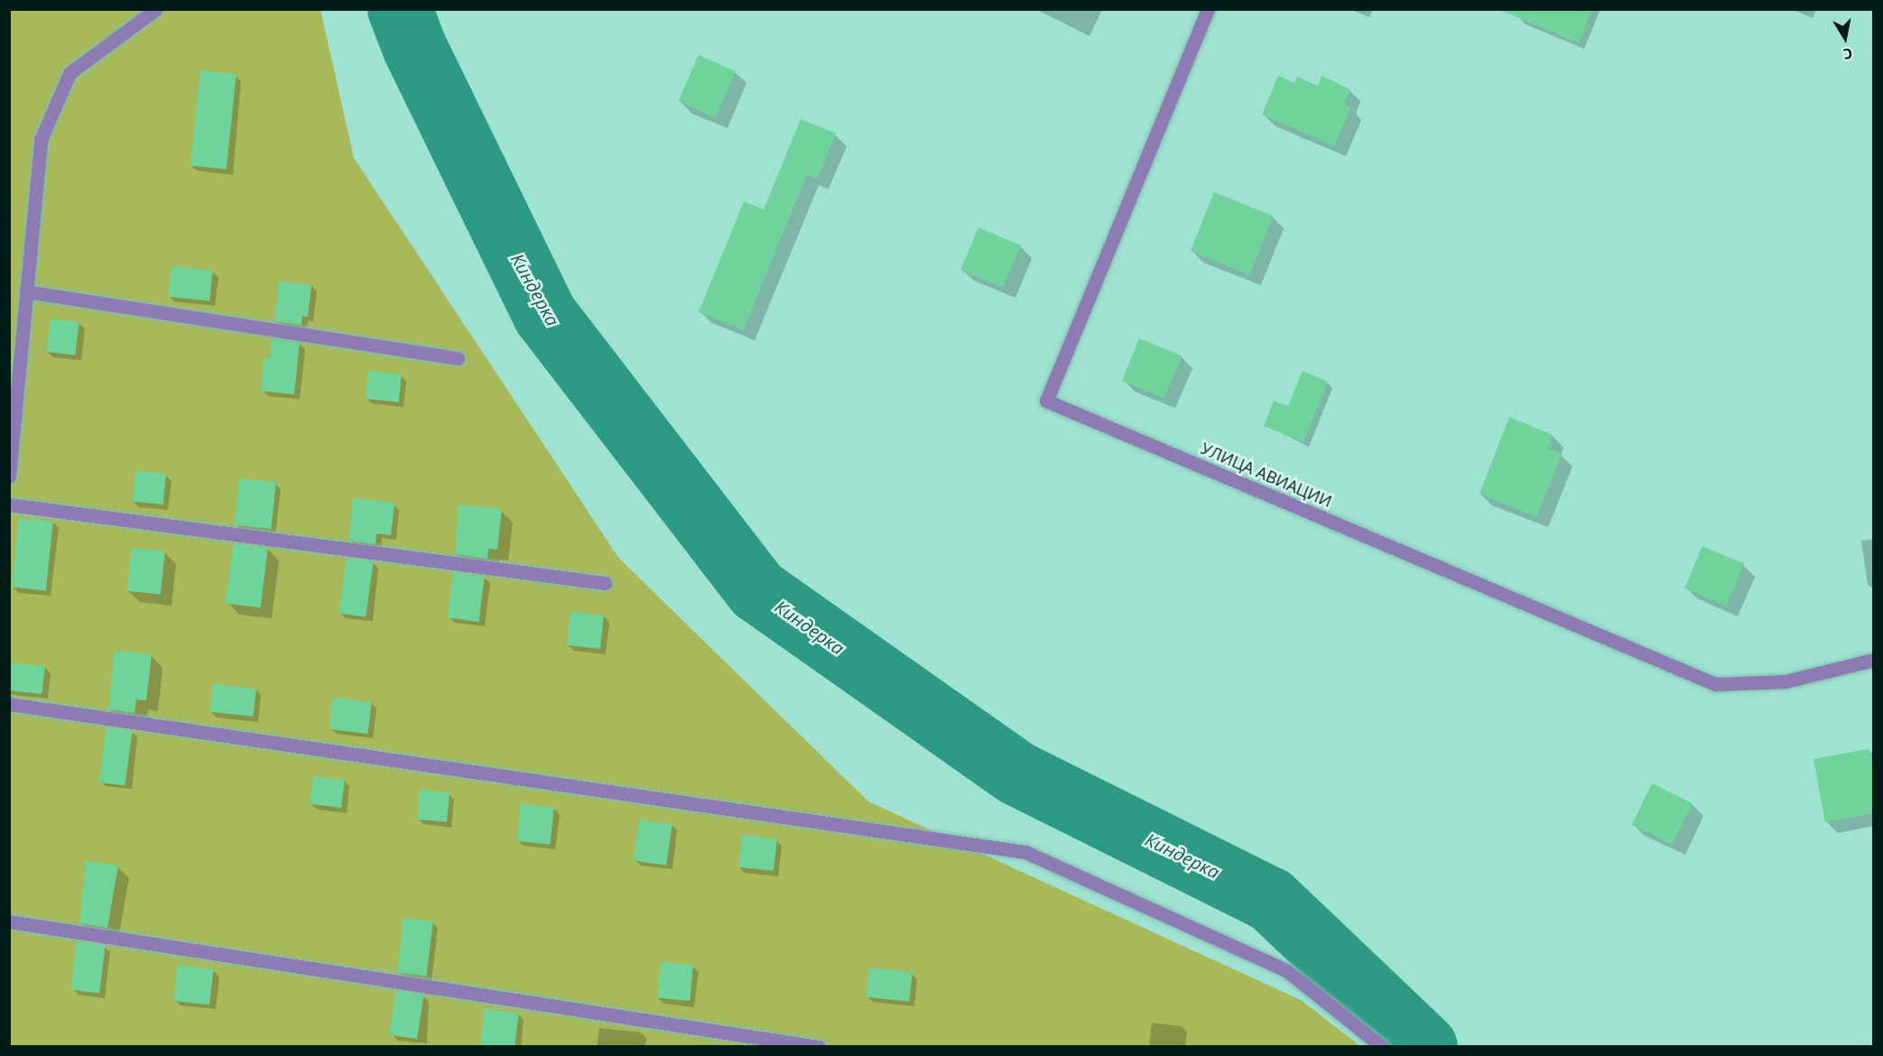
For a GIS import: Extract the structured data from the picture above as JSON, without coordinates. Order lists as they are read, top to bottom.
{
  "streets": {
    "street": ["УЛИЦА АВИАЦИИ"]
  },
  "water": ["Киндерка"],
  "north": "bottom"
}
